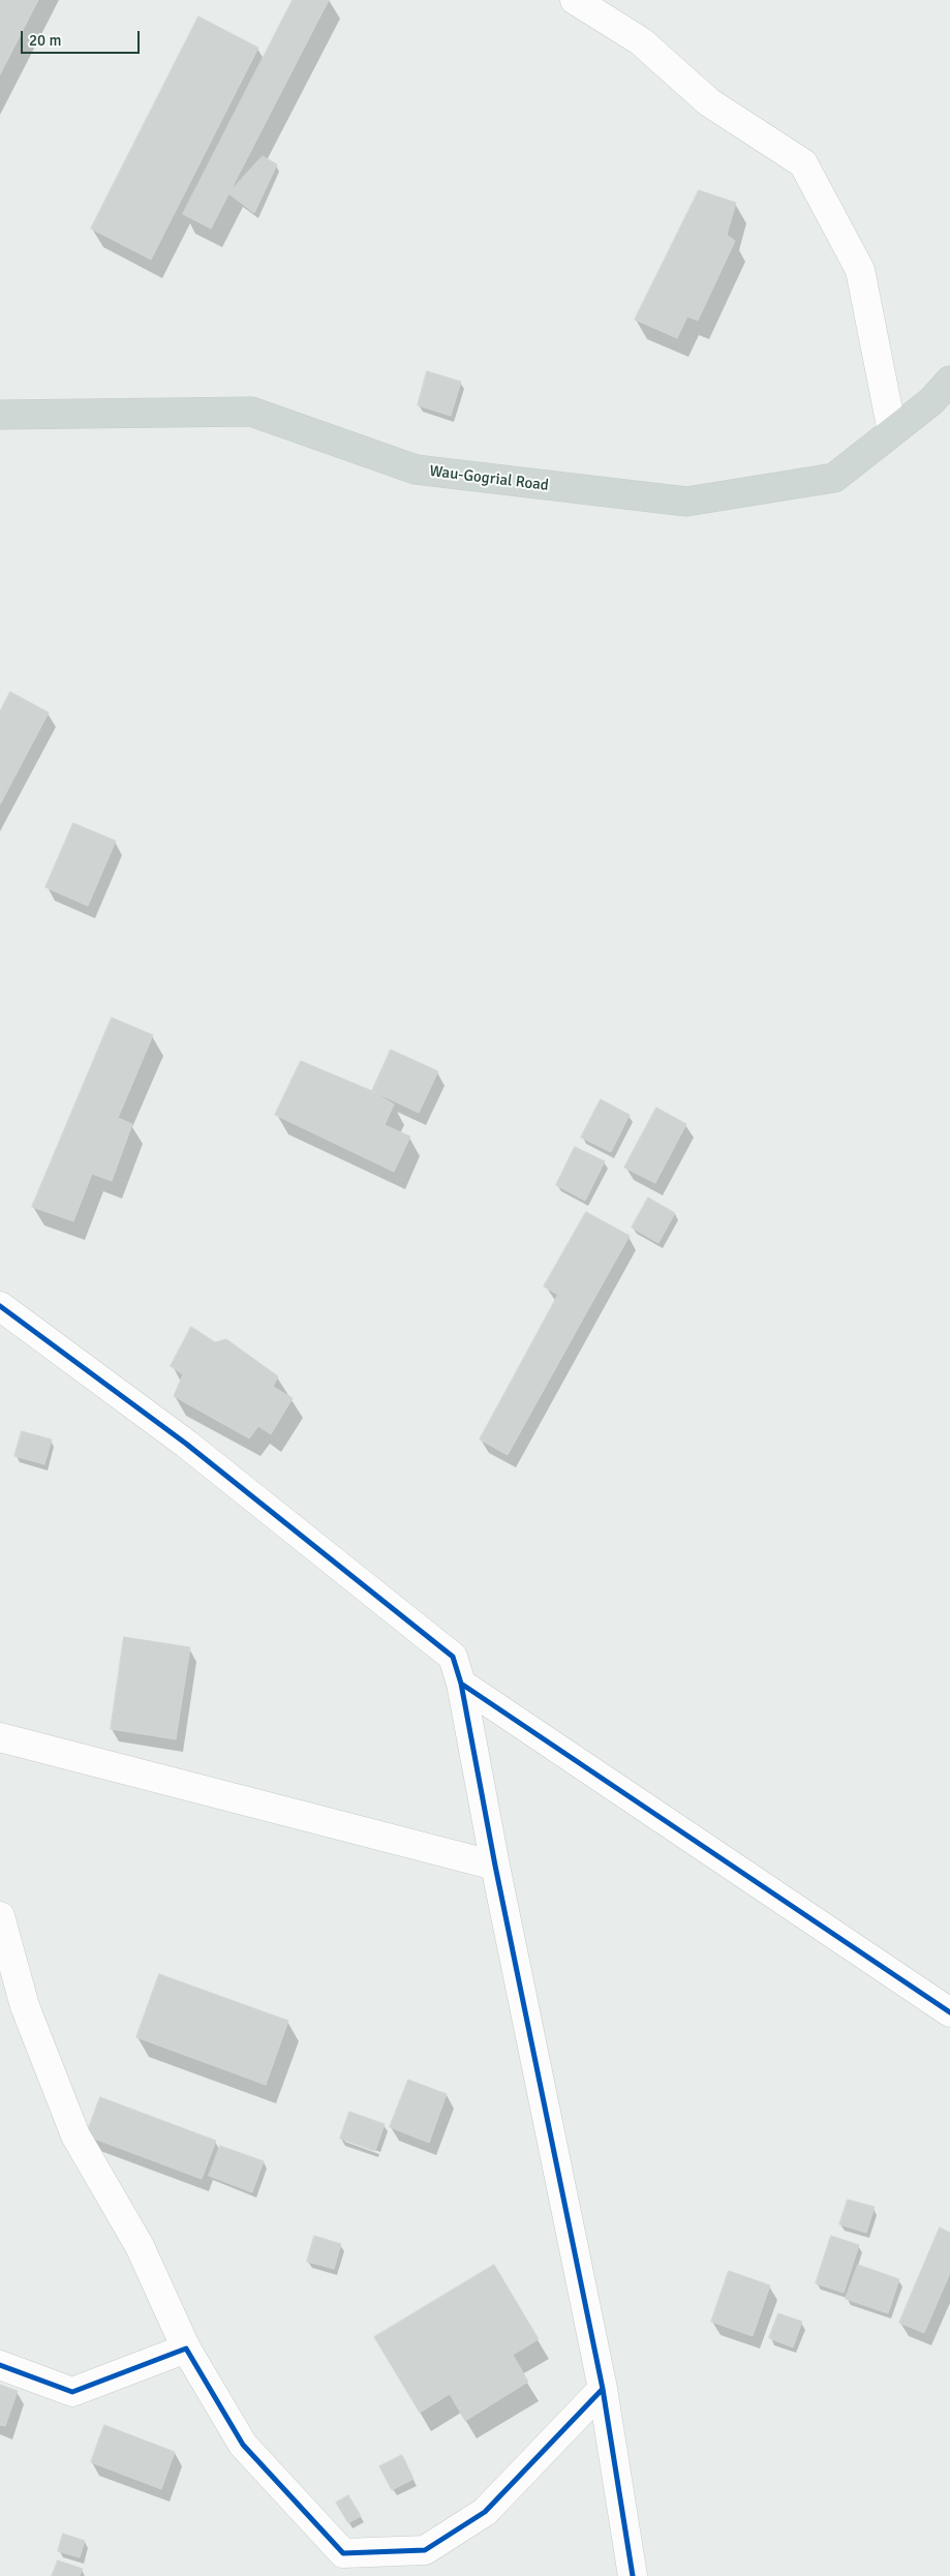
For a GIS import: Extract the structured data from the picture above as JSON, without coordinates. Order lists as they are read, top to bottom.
{
  "streets": {
    "main road": ["Wau-Gogrial Road"]
  },
  "scale_bar": "20 m"
}
